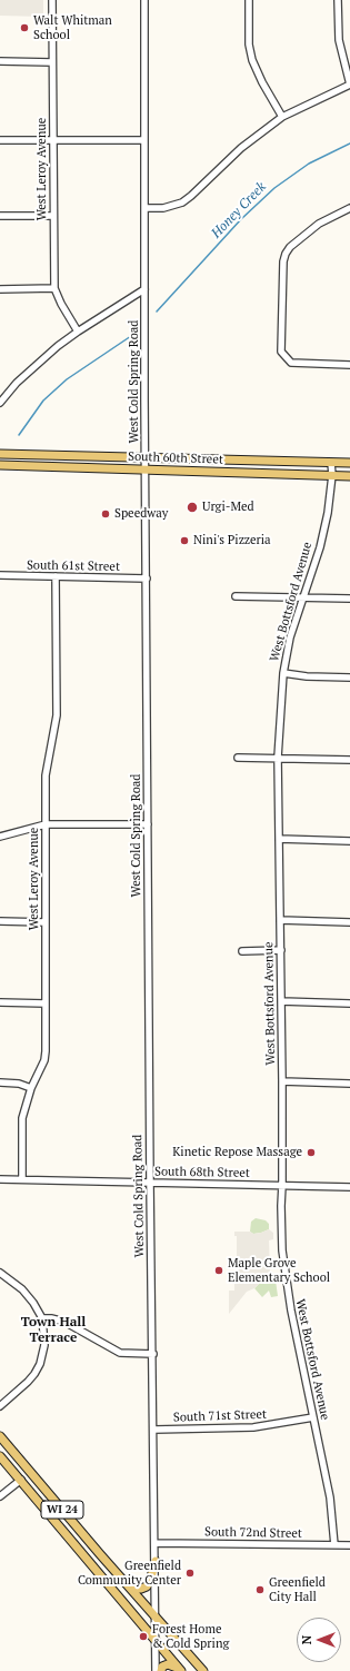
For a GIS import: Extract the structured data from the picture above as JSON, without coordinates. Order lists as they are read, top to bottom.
{
  "streets": {
    "main road": ["South 60th Street", "WI 24"],
    "street": [
      "West Leroy Avenue",
      "West Cold Spring Road",
      "South 61st Street",
      "West Bottsford Avenue",
      "South 68th Street",
      "South 71st Street",
      "South 72nd Street"
    ]
  },
  "crossings": [
    ["West Leroy Avenue", "South 61st Street"],
    ["West Leroy Avenue", "South 68th Street"],
    ["West Cold Spring Road", "South 60th Street"],
    ["West Cold Spring Road", "South 61st Street"],
    ["West Cold Spring Road", "South 68th Street"],
    ["West Cold Spring Road", "South 71st Street"],
    ["West Cold Spring Road", "WI 24"],
    ["West Cold Spring Road", "South 72nd Street"],
    ["South 60th Street", "West Bottsford Avenue"],
    ["West Bottsford Avenue", "South 68th Street"],
    ["West Bottsford Avenue", "South 71st Street"],
    ["West Bottsford Avenue", "South 72nd Street"]
  ],
  "districts": ["Town Hall Terrace"],
  "water": ["Honey Creek"],
  "places": [
    "Walt Whitman School",
    "Urgi-Med",
    "Speedway",
    "Nini's Pizzeria",
    "Kinetic Repose Massage",
    "Maple Grove Elementary School",
    "Greenfield Community Center",
    "Greenfield City Hall",
    "Forest Home & Cold Spring"
  ],
  "north": "left"
}
